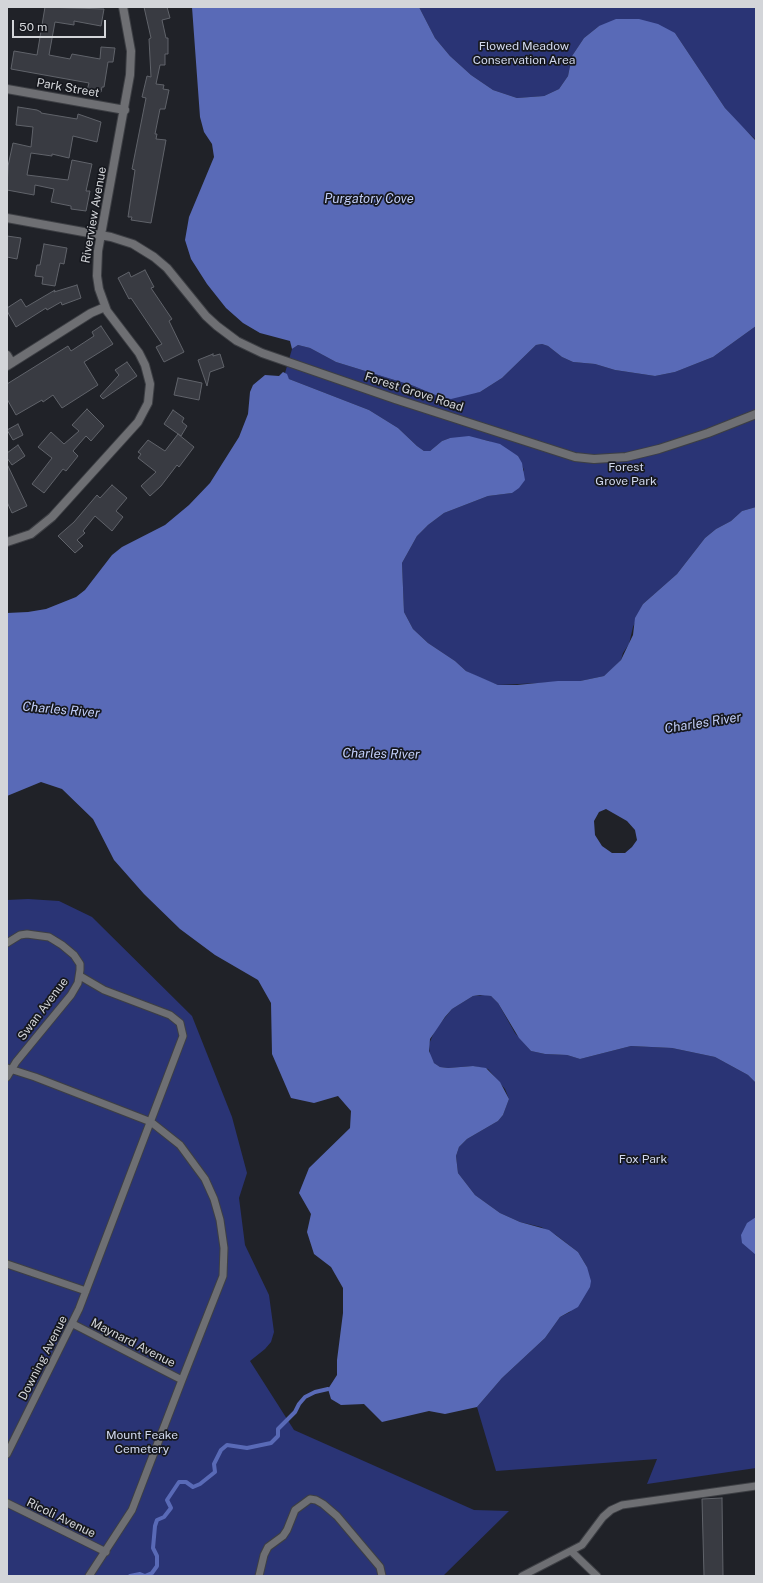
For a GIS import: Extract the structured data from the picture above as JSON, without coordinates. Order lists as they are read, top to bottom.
{
  "streets": {
    "street": ["Park Street", "Riverview Avenue", "Forest Grove Road"],
    "lane": [
      "Swan Avenue",
      "Maynard Avenue",
      "Downing Avenue",
      "Ricoli Avenue"
    ]
  },
  "crossings": [
    ["Park Street", "Riverview Avenue"],
    ["Riverview Avenue", "Forest Grove Road"],
    ["Swan Avenue", "Downing Avenue"],
    ["Maynard Avenue", "Downing Avenue"],
    ["Maynard Avenue", "Ricoli Avenue"]
  ],
  "water": ["Purgatory Cove", "Charles River"],
  "parks": [
    "Flowed Meadow Conservation Area",
    "Forest Grove Park",
    "Fox Park",
    "Mount Feake Cemetery"
  ],
  "scale_bar": "50 m"
}
